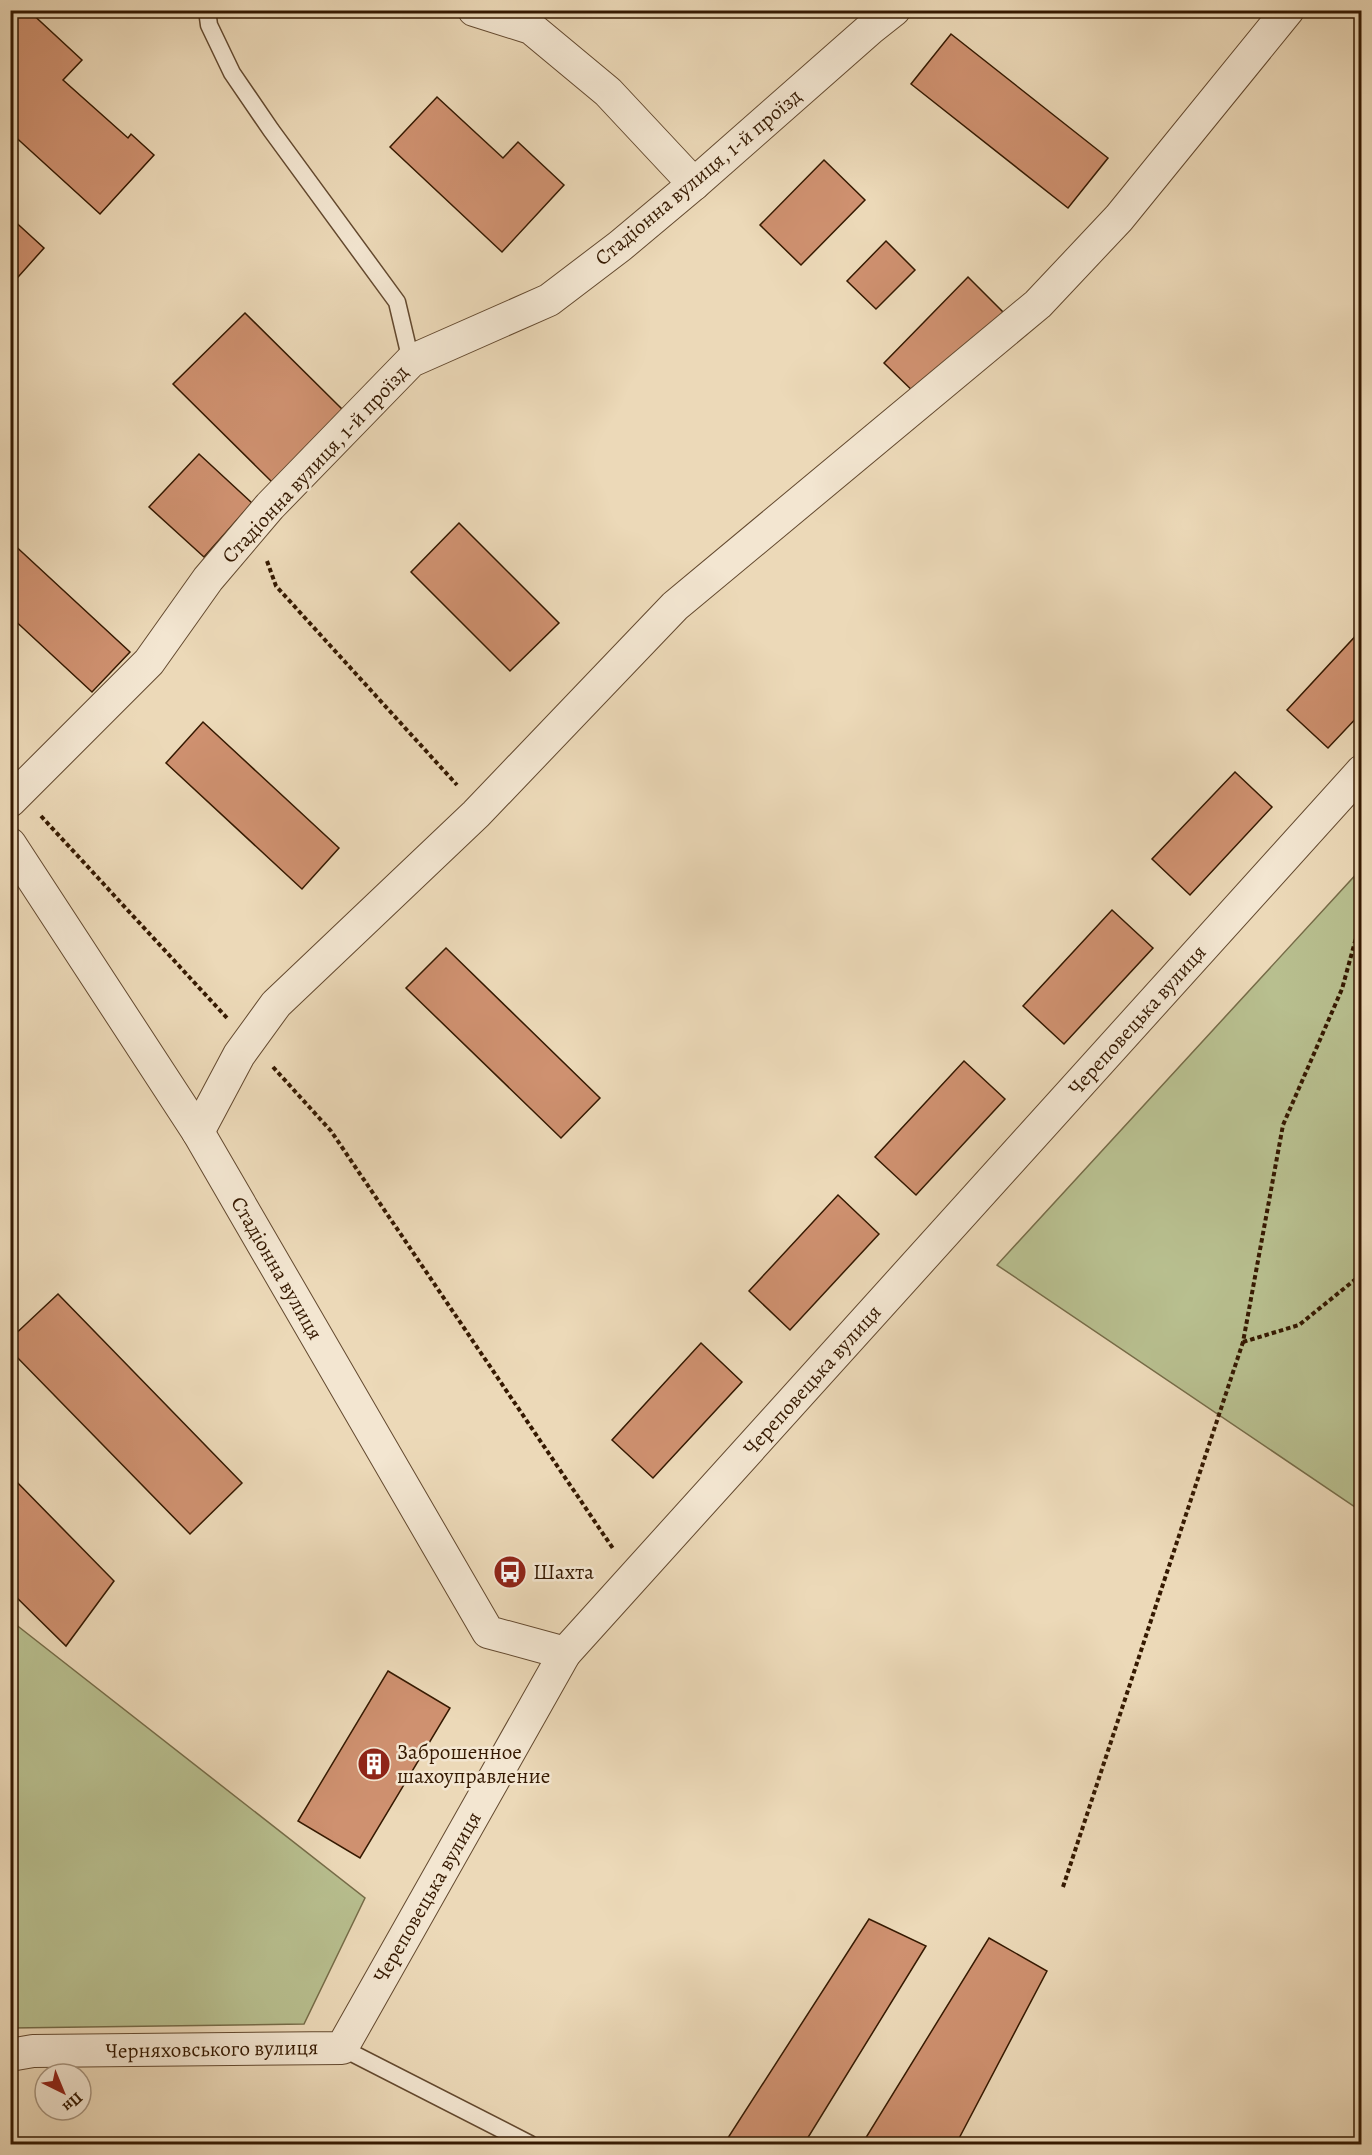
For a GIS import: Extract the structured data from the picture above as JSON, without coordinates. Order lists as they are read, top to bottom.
{
  "streets": {
    "street": [
      "Стадіонна вулиця, 1-й проїзд",
      "Череповецька вулиця",
      "Стадіонна вулиця",
      "Черняховського вулиця"
    ]
  },
  "crossings": [
    ["Череповецька вулиця", "Стадіонна вулиця"],
    ["Череповецька вулиця", "Черняховського вулиця"]
  ],
  "places": {
    "bus stop": ["Шахта"],
    "building": ["Заброшенное шахоуправление"]
  },
  "north": "bottom right"
}
